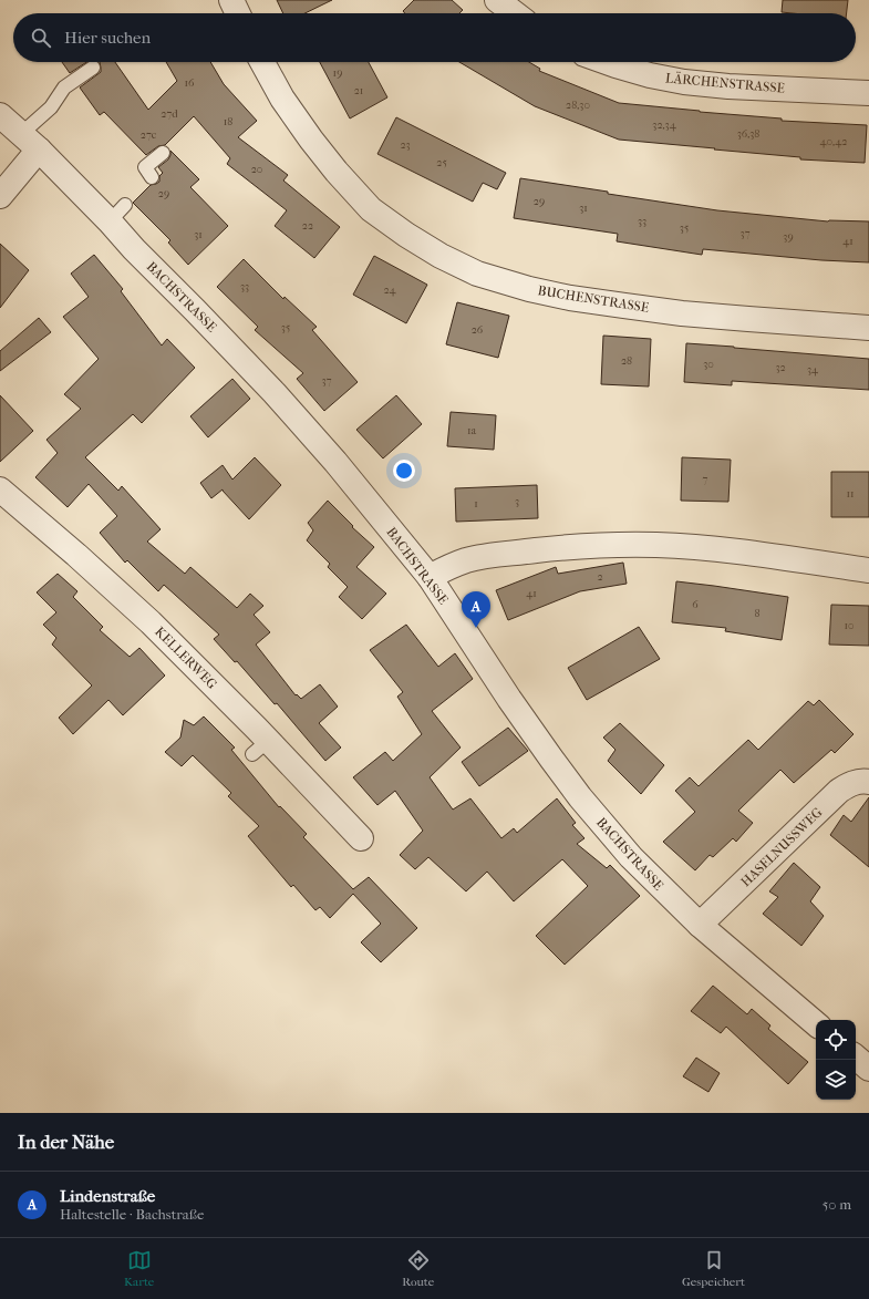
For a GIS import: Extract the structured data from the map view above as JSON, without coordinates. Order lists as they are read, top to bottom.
{
  "streets": {
    "street": [
      "LÄRCHENSTRASSE",
      "BACHSTRASSE",
      "BUCHENSTRASSE",
      "KELLERWEG",
      "HASELNUSSWEG"
    ]
  },
  "crossings": [
    ["BACHSTRASSE", "HASELNUSSWEG"]
  ],
  "house_numbers": [
    "19",
    "16",
    "21",
    "28,30",
    "27d",
    "18",
    "32,34",
    "36,38",
    "27c",
    "40,42",
    "23",
    "25",
    "20",
    "29",
    "29",
    "31",
    "33",
    "22",
    "35",
    "37",
    "31",
    "39",
    "41",
    "33",
    "24",
    "35",
    "26",
    "28",
    "30",
    "32",
    "34",
    "37",
    "1a",
    "7",
    "11",
    "3",
    "1",
    "2",
    "41",
    "6",
    "8",
    "10"
  ],
  "page": {
    "search": "Hier suchen",
    "pins": "A",
    "heading": "In der Nähe",
    "list": [
      {
        "mark": "A",
        "name": "Lindenstraße",
        "note": "Haltestelle · Bachstraße",
        "value": "50 m"
      }
    ],
    "nav": ["Karte", "Route", "Gespeichert"]
  }
}
